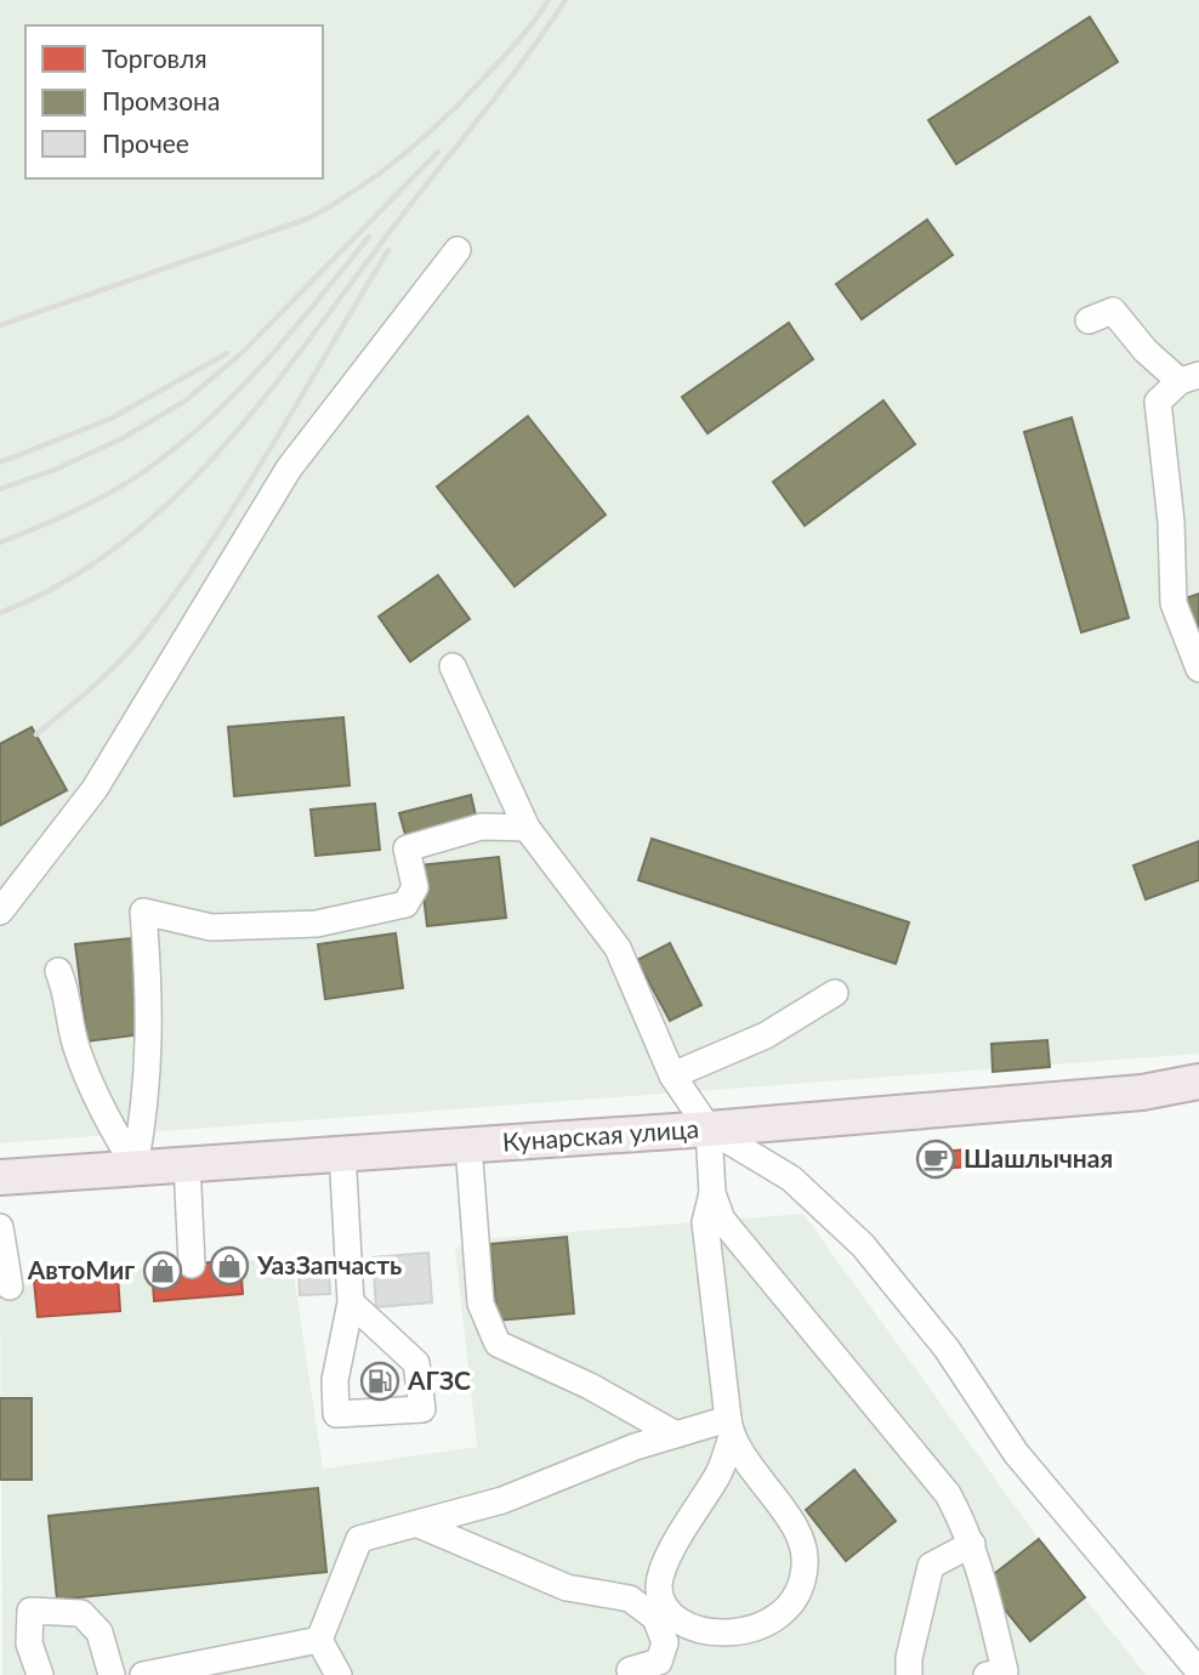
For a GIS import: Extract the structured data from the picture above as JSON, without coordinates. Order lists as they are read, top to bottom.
{
  "streets": {
    "main road": ["Кунарская улица"]
  },
  "places": {
    "cafe": ["Шашлычная"],
    "shop": ["УазЗапчасть", "АвтоМиг"],
    "fuel station": ["АГЗС"]
  },
  "legend": ["Торговля", "Промзона", "Прочее"]
}
